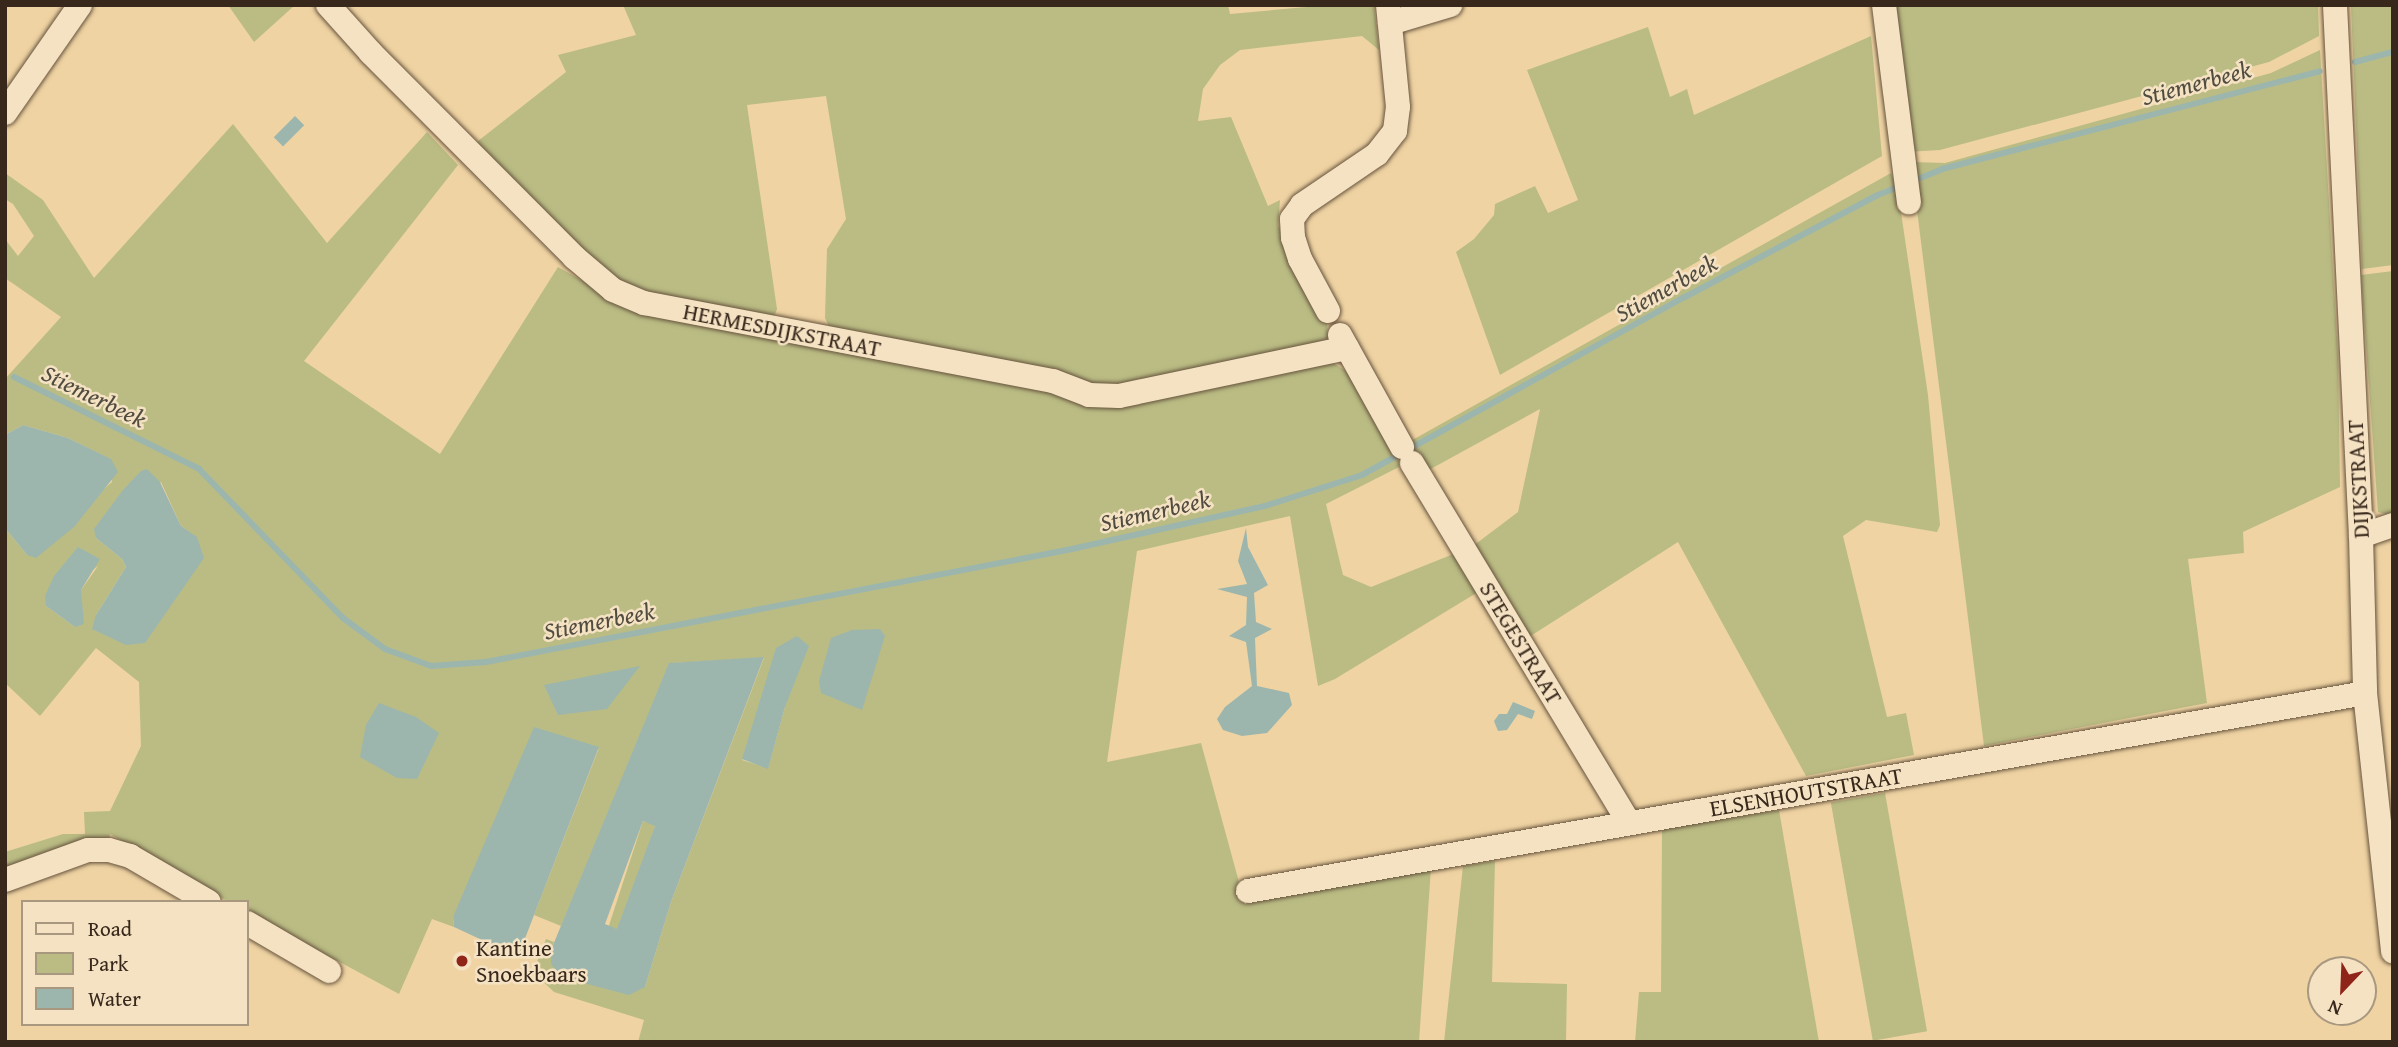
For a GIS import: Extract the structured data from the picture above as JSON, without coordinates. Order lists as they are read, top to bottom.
{
  "streets": {
    "street": [
      "HERMESDIJKSTRAAT",
      "DIJKSTRAAT",
      "STEGESTRAAT",
      "ELSENHOUTSTRAAT"
    ]
  },
  "crossings": [
    ["HERMESDIJKSTRAAT", "STEGESTRAAT"],
    ["DIJKSTRAAT", "ELSENHOUTSTRAAT"],
    ["STEGESTRAAT", "ELSENHOUTSTRAAT"]
  ],
  "water": ["Stiemerbeek"],
  "places": ["Kantine Snoekbaars"],
  "legend": ["Road", "Park", "Water"],
  "north": "bottom left"
}
